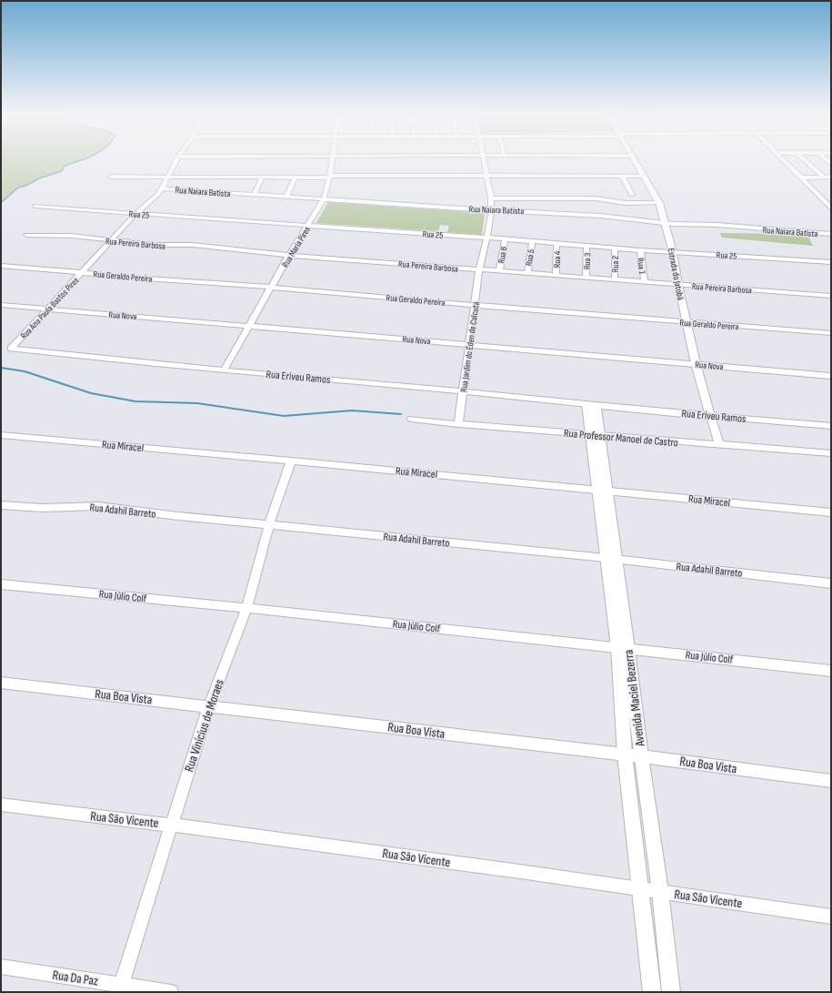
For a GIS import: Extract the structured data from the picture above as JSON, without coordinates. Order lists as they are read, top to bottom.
{
  "streets": {
    "street": [
      "Rua Naiara Batista",
      "Rua 25",
      "Rua Pereira Barbosa",
      "Rua Maria Pires",
      "Rua 6",
      "Rua 5",
      "Rua 4",
      "Rua 3",
      "Rua 2",
      "Rua 1",
      "Estrada do Jatobá",
      "Rua Geraldo Pereira",
      "Rua Ana Paula Bastos Pires",
      "Rua Nova",
      "Rua Jardim do Éden de Calcutá",
      "Rua Eriveu Ramos",
      "Rua Professor Manoel de Castro",
      "Rua Miracel",
      "Rua Adahil Barreto",
      "Rua Júlio Colf",
      "Rua Boa Vista",
      "Avenida Maciel Bezerra",
      "Rua Vinícius de Moraes",
      "Rua São Vicente",
      "Rua Da Paz"
    ]
  },
  "crossings": [
    ["Rua Naiara Batista", "Rua Maria Pires"],
    ["Rua Naiara Batista", "Estrada do Jatobá"],
    ["Rua Naiara Batista", "Rua Ana Paula Bastos Pires"],
    ["Rua Naiara Batista", "Rua Jardim do Éden de Calcutá"],
    ["Rua 25", "Rua Maria Pires"],
    ["Rua 25", "Rua 6"],
    ["Rua 25", "Rua 5"],
    ["Rua 25", "Rua 4"],
    ["Rua 25", "Rua 3"],
    ["Rua 25", "Rua 2"],
    ["Rua 25", "Rua 1"],
    ["Rua 25", "Estrada do Jatobá"],
    ["Rua 25", "Rua Ana Paula Bastos Pires"],
    ["Rua 25", "Rua Jardim do Éden de Calcutá"],
    ["Rua Pereira Barbosa", "Rua Maria Pires"],
    ["Rua Pereira Barbosa", "Rua 6"],
    ["Rua Pereira Barbosa", "Rua 5"],
    ["Rua Pereira Barbosa", "Rua 4"],
    ["Rua Pereira Barbosa", "Rua 3"],
    ["Rua Pereira Barbosa", "Rua 2"],
    ["Rua Pereira Barbosa", "Rua 1"],
    ["Rua Pereira Barbosa", "Estrada do Jatobá"],
    ["Rua Pereira Barbosa", "Rua Ana Paula Bastos Pires"],
    ["Rua Pereira Barbosa", "Rua Jardim do Éden de Calcutá"],
    ["Rua Maria Pires", "Rua Geraldo Pereira"],
    ["Rua Maria Pires", "Rua Nova"],
    ["Rua Maria Pires", "Rua Eriveu Ramos"],
    ["Estrada do Jatobá", "Rua Geraldo Pereira"],
    ["Estrada do Jatobá", "Rua Nova"],
    ["Estrada do Jatobá", "Rua Eriveu Ramos"],
    ["Estrada do Jatobá", "Rua Professor Manoel de Castro"],
    ["Rua Geraldo Pereira", "Rua Ana Paula Bastos Pires"],
    ["Rua Geraldo Pereira", "Rua Jardim do Éden de Calcutá"],
    ["Rua Ana Paula Bastos Pires", "Rua Nova"],
    ["Rua Ana Paula Bastos Pires", "Rua Eriveu Ramos"],
    ["Rua Nova", "Rua Jardim do Éden de Calcutá"],
    ["Rua Jardim do Éden de Calcutá", "Rua Eriveu Ramos"],
    ["Rua Jardim do Éden de Calcutá", "Rua Professor Manoel de Castro"],
    ["Rua Eriveu Ramos", "Avenida Maciel Bezerra"],
    ["Rua Professor Manoel de Castro", "Avenida Maciel Bezerra"],
    ["Rua Miracel", "Avenida Maciel Bezerra"],
    ["Rua Miracel", "Rua Vinícius de Moraes"],
    ["Rua Adahil Barreto", "Avenida Maciel Bezerra"],
    ["Rua Adahil Barreto", "Rua Vinícius de Moraes"],
    ["Rua Júlio Colf", "Avenida Maciel Bezerra"],
    ["Rua Júlio Colf", "Rua Vinícius de Moraes"],
    ["Rua Boa Vista", "Avenida Maciel Bezerra"],
    ["Rua Boa Vista", "Rua Vinícius de Moraes"],
    ["Avenida Maciel Bezerra", "Rua São Vicente"],
    ["Rua Vinícius de Moraes", "Rua São Vicente"],
    ["Rua Vinícius de Moraes", "Rua Da Paz"]
  ]
}
